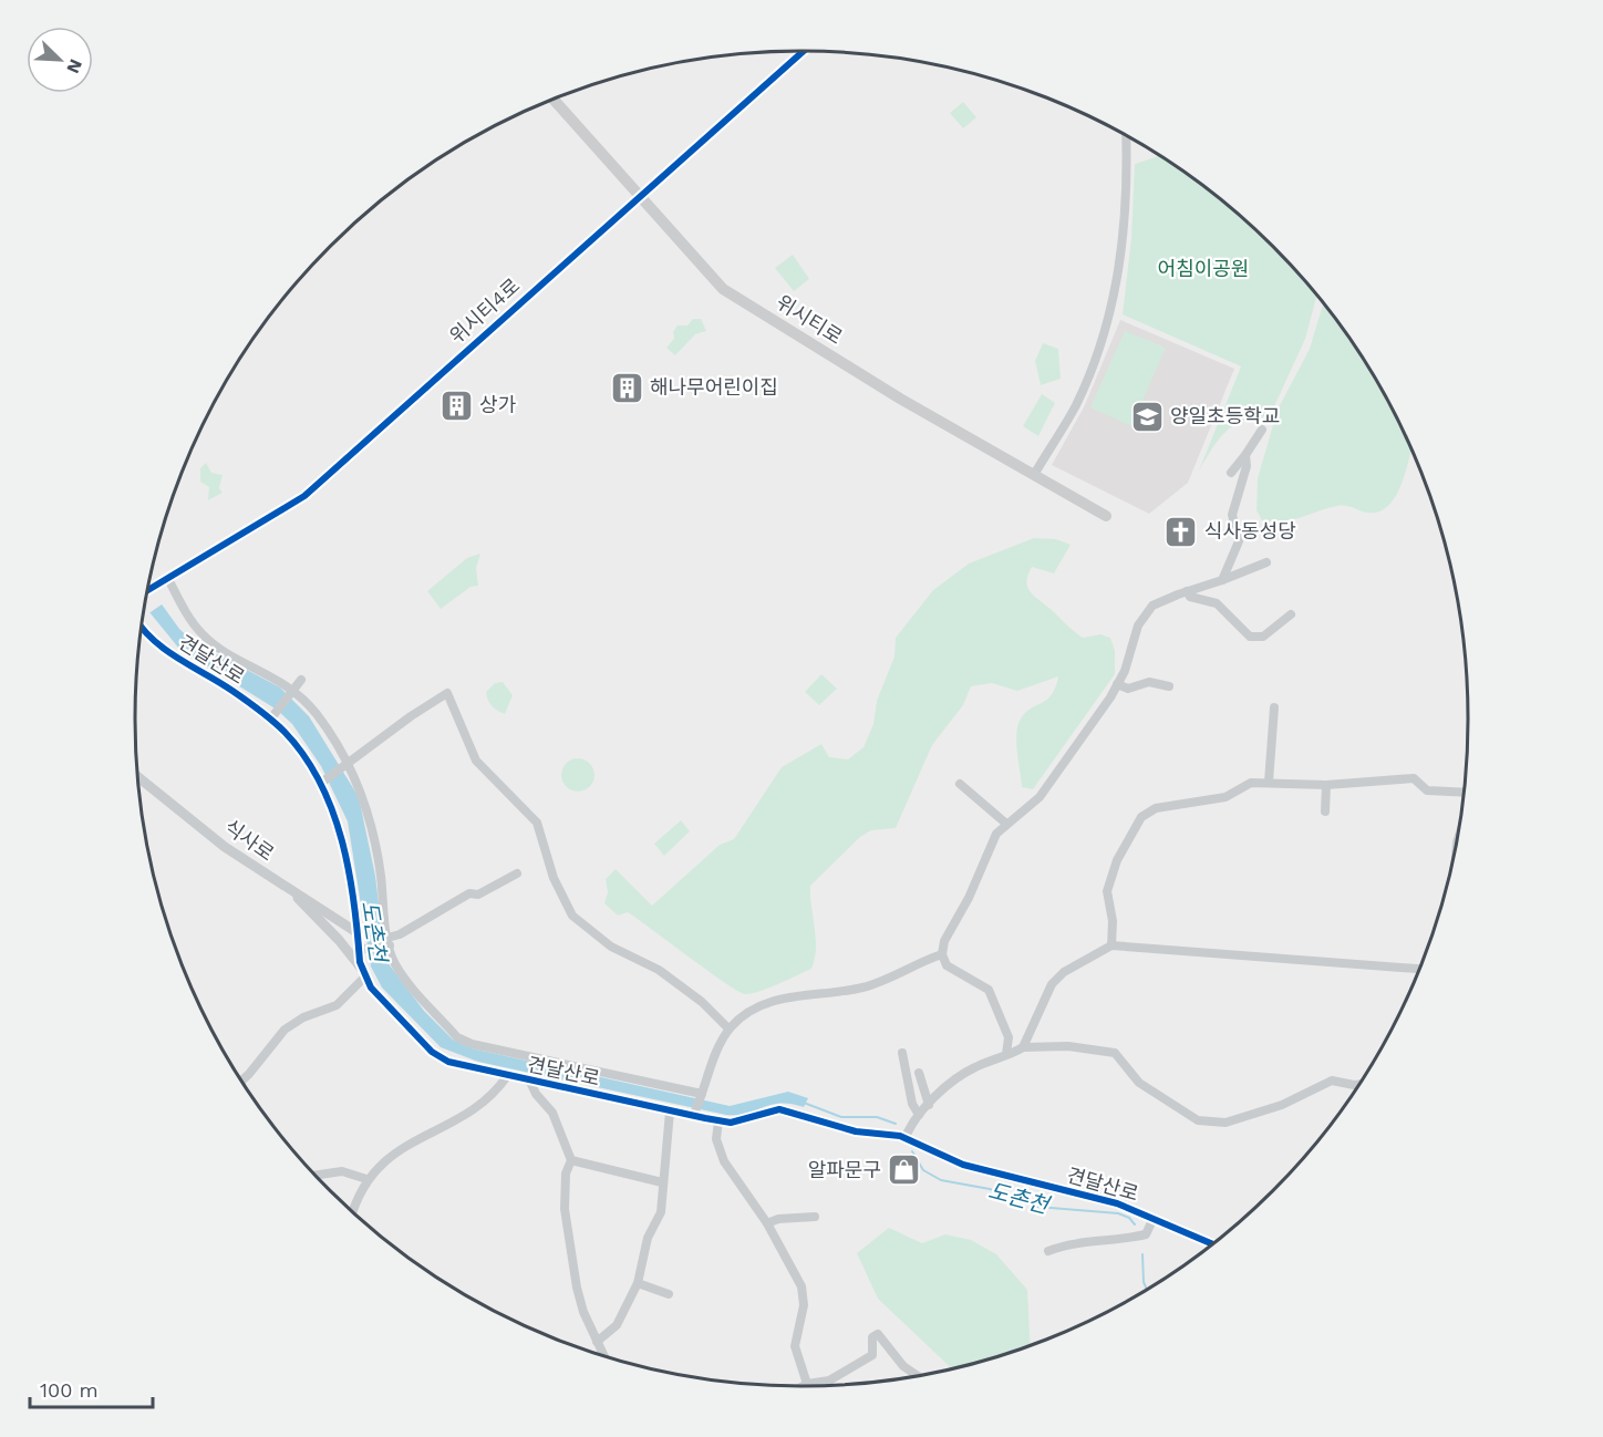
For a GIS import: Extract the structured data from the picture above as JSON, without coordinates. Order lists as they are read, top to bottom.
{
  "streets": {
    "main road": ["위시티로"],
    "street": ["위시티4로", "견달산로", "식사로"]
  },
  "crossings": [
    ["위시티4로", "위시티로"],
    ["견달산로", "식사로"]
  ],
  "water": ["도촌천"],
  "parks": ["어침이공원"],
  "places": {
    "building": ["해나무어린이집", "상가"],
    "school or university": ["양일초등학교"],
    "church": ["식사동성당"],
    "shop": ["알파문구"]
  },
  "scale_bar": "100 m",
  "north": "bottom right"
}
